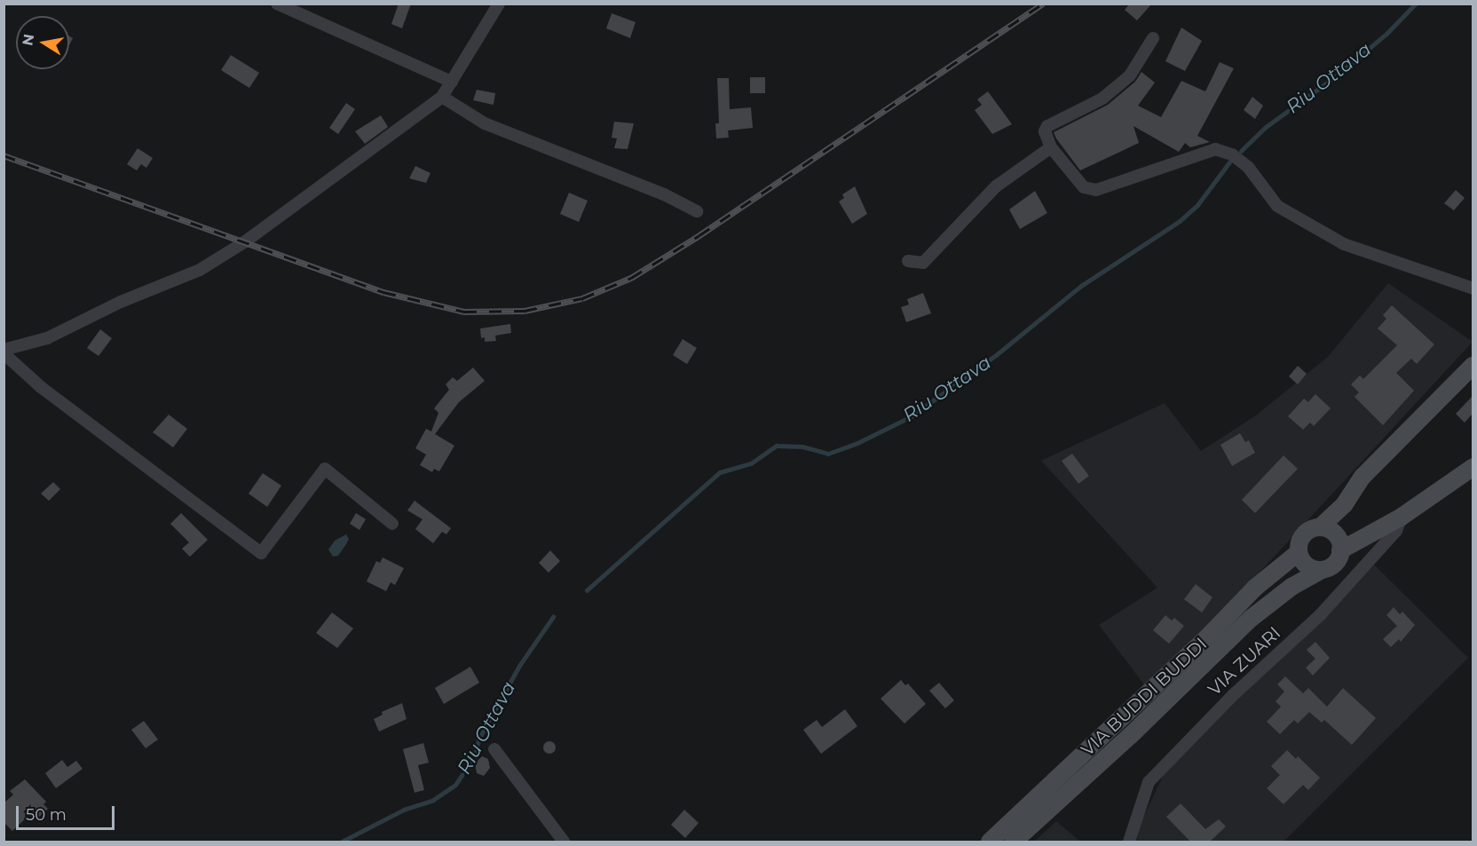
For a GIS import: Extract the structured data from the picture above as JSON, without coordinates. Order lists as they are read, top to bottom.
{
  "streets": {
    "main road": ["VIA BUDDI BUDDI"],
    "street": ["VIA ZUARI"]
  },
  "water": ["Riu Ottava"],
  "scale_bar": "50 m",
  "north": "left"
}
